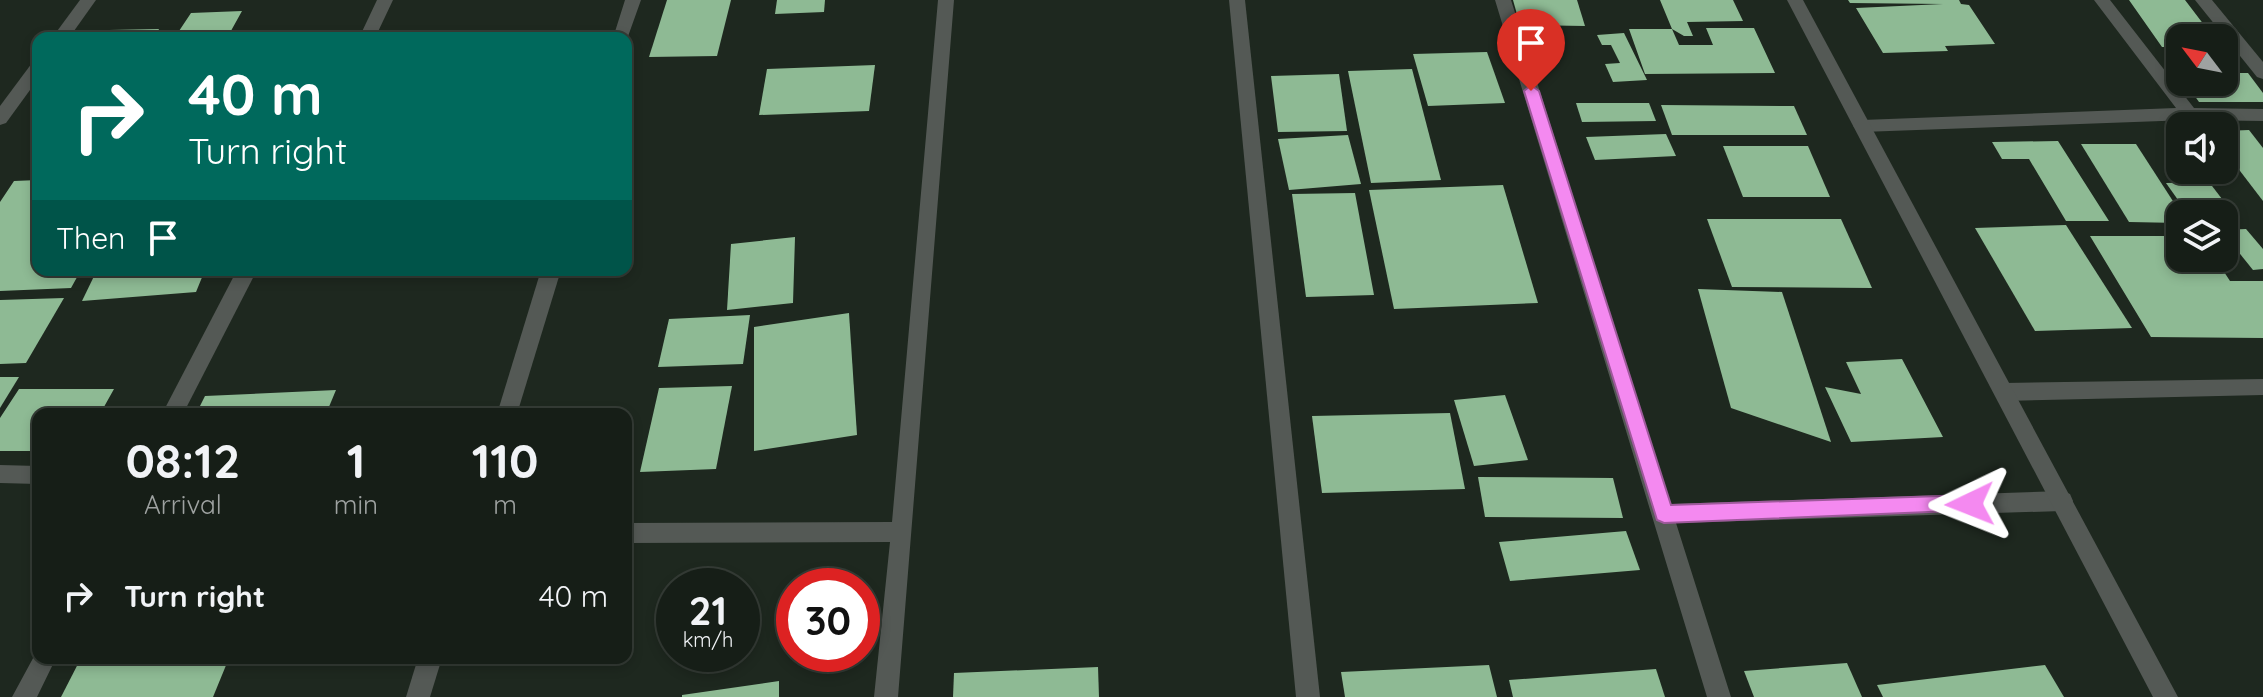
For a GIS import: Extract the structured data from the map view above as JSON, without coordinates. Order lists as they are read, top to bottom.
{
  "north": "top left",
  "page": {
    "turn": ["40 m", "Turn right"],
    "then": "Then",
    "eta": [
      "08:12",
      "Arrival",
      "1",
      "min",
      "110",
      "m"
    ],
    "list": [
      {
        "name": "Turn right",
        "value": "40 m"
      }
    ],
    "speed": "21 km/h",
    "limit": "30"
  }
}
